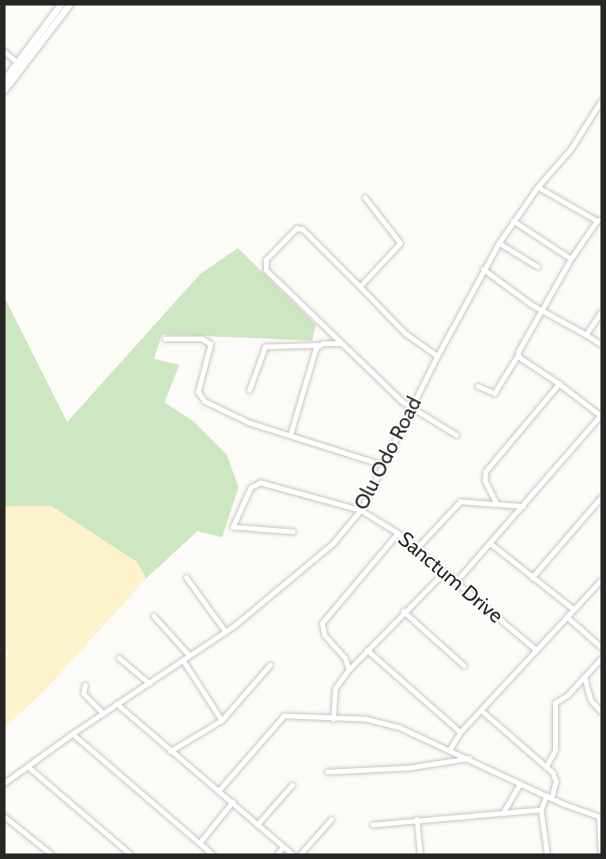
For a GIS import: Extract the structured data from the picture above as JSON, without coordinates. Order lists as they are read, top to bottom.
{
  "streets": {
    "street": ["Olu Odo Road", "Sanctum Drive"]
  },
  "crossings": [
    ["Olu Odo Road", "Sanctum Drive"]
  ]
}
